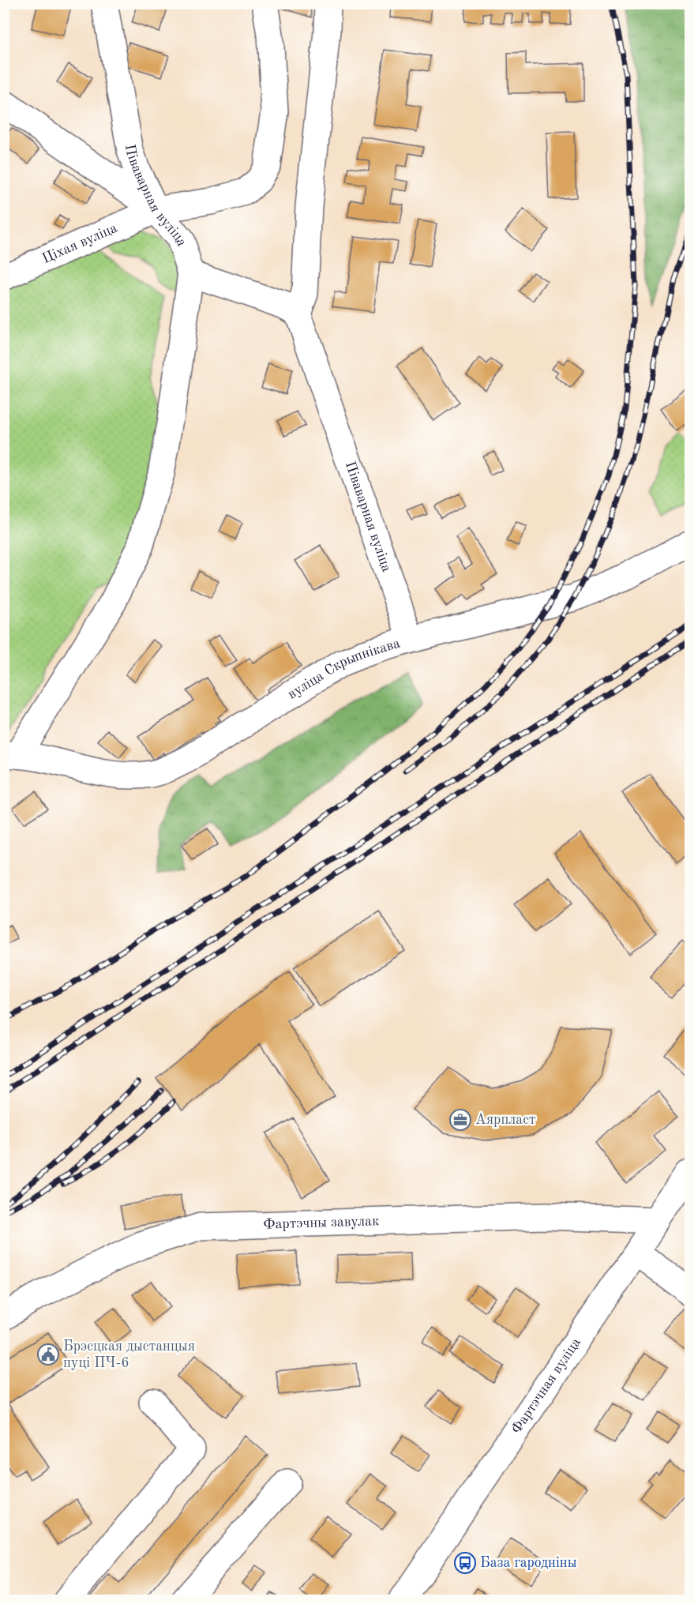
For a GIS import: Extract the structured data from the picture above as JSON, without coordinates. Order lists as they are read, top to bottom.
{
  "streets": {
    "street": [
      "Піваварная вуліца",
      "Ціхая вуліца",
      "вуліца Скрыпнікава",
      "Фартэчны завулак",
      "Фартэчная вуліца"
    ]
  },
  "crossings": [
    ["Піваварная вуліца", "Ціхая вуліца"],
    ["Піваварная вуліца", "вуліца Скрыпнікава"],
    ["Фартэчны завулак", "Фартэчная вуліца"]
  ],
  "places": {
    "office": ["Аярпласт"],
    "public building": ["Брэсцкая дыстанцыя пуці ПЧ-6"],
    "bus stop": ["База гародніны"]
  }
}
